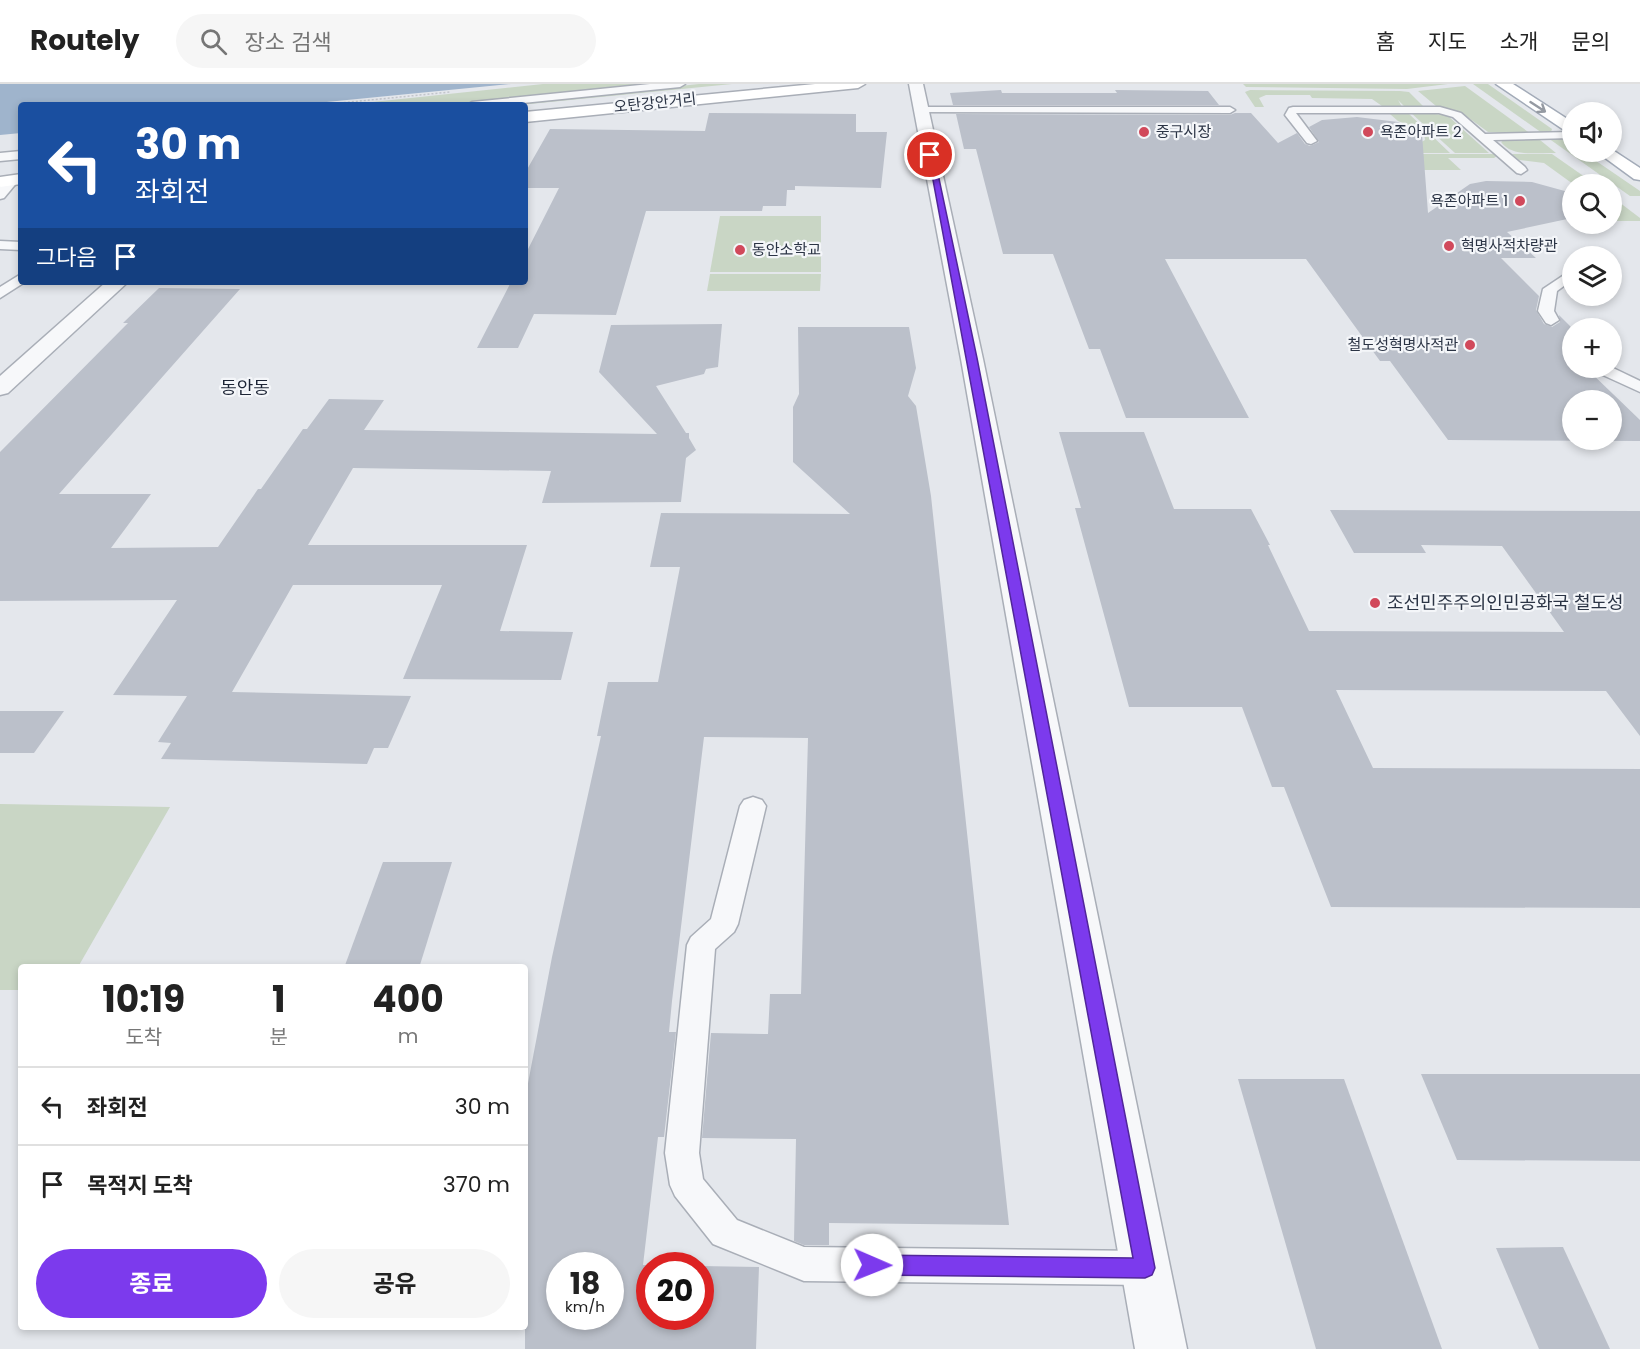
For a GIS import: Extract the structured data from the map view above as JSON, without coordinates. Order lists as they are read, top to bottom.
{
  "streets": {
    "main road": ["오탄강안거리"]
  },
  "districts": ["동안동"],
  "places": [
    "중구시장",
    "욕존아파트 2",
    "욕존아파트 1",
    "혁명사적차량관",
    "동안소학교",
    "철도성혁명사적관",
    "조선민주주의인민공화국 철도성"
  ],
  "page": {
    "header": "Routely",
    "search": "장소 검색",
    "nav": [
      "홈",
      "지도",
      "소개",
      "문의"
    ],
    "map_buttons": ["+", "−"],
    "turn": ["30 m", "좌회전"],
    "then": "그다음",
    "eta": [
      "10:19",
      "도착",
      "1",
      "분",
      "400",
      "m"
    ],
    "list": [
      {
        "name": "좌회전",
        "value": "30 m"
      },
      {
        "name": "목적지 도착",
        "value": "370 m"
      }
    ],
    "buttons": ["종료", "공유"],
    "speed": "18 km/h",
    "limit": "20"
  }
}
